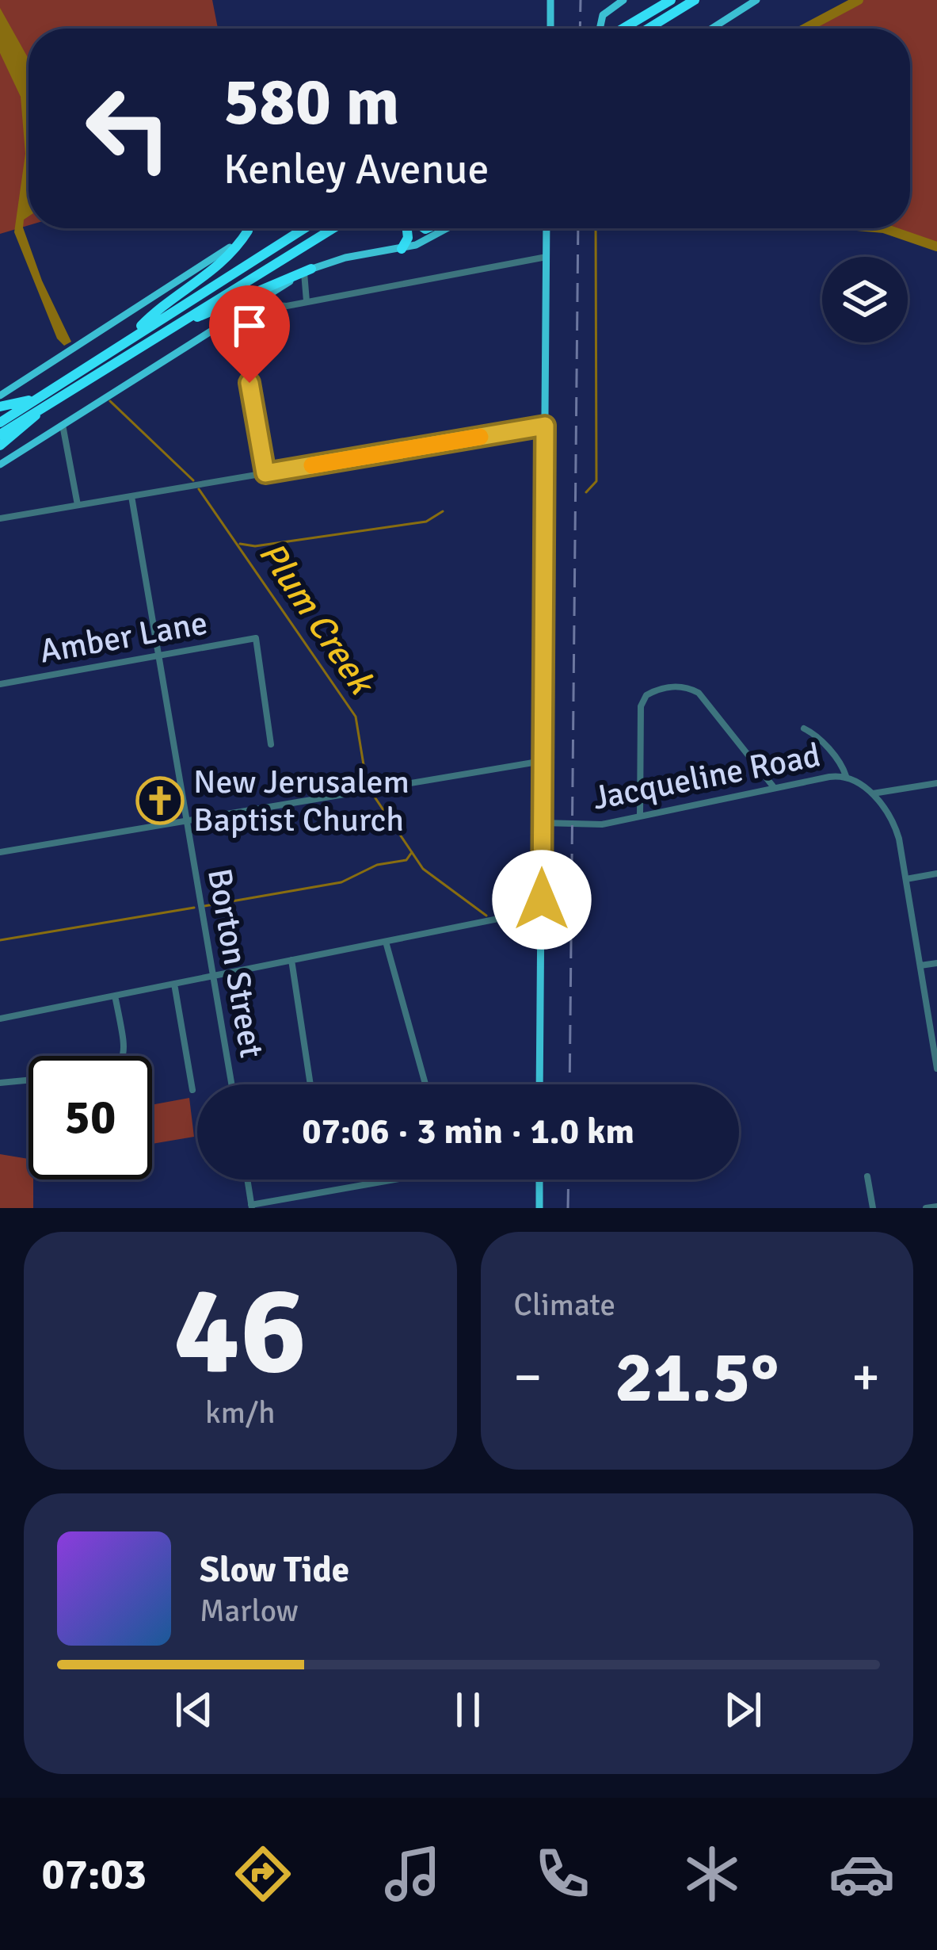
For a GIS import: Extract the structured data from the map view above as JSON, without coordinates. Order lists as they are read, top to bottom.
{
  "streets": {
    "street": ["Amber Lane", "Jacqueline Road", "Borton Street"]
  },
  "crossings": [
    ["Amber Lane", "Borton Street"]
  ],
  "water": ["Plum Creek"],
  "places": {
    "church": ["New Jerusalem Baptist Church"]
  },
  "page": {
    "turn": ["580 m", "Kenley Avenue"],
    "limit": "50",
    "trip": "07:06 · 3 min · 1.0 km",
    "tile": [
      ["46", "km/h"],
      "Climate"
    ],
    "heat": ["−", "21.5°", "+"],
    "song": ["Slow Tide", "Marlow"],
    "tabs": "07:03"
  }
}
